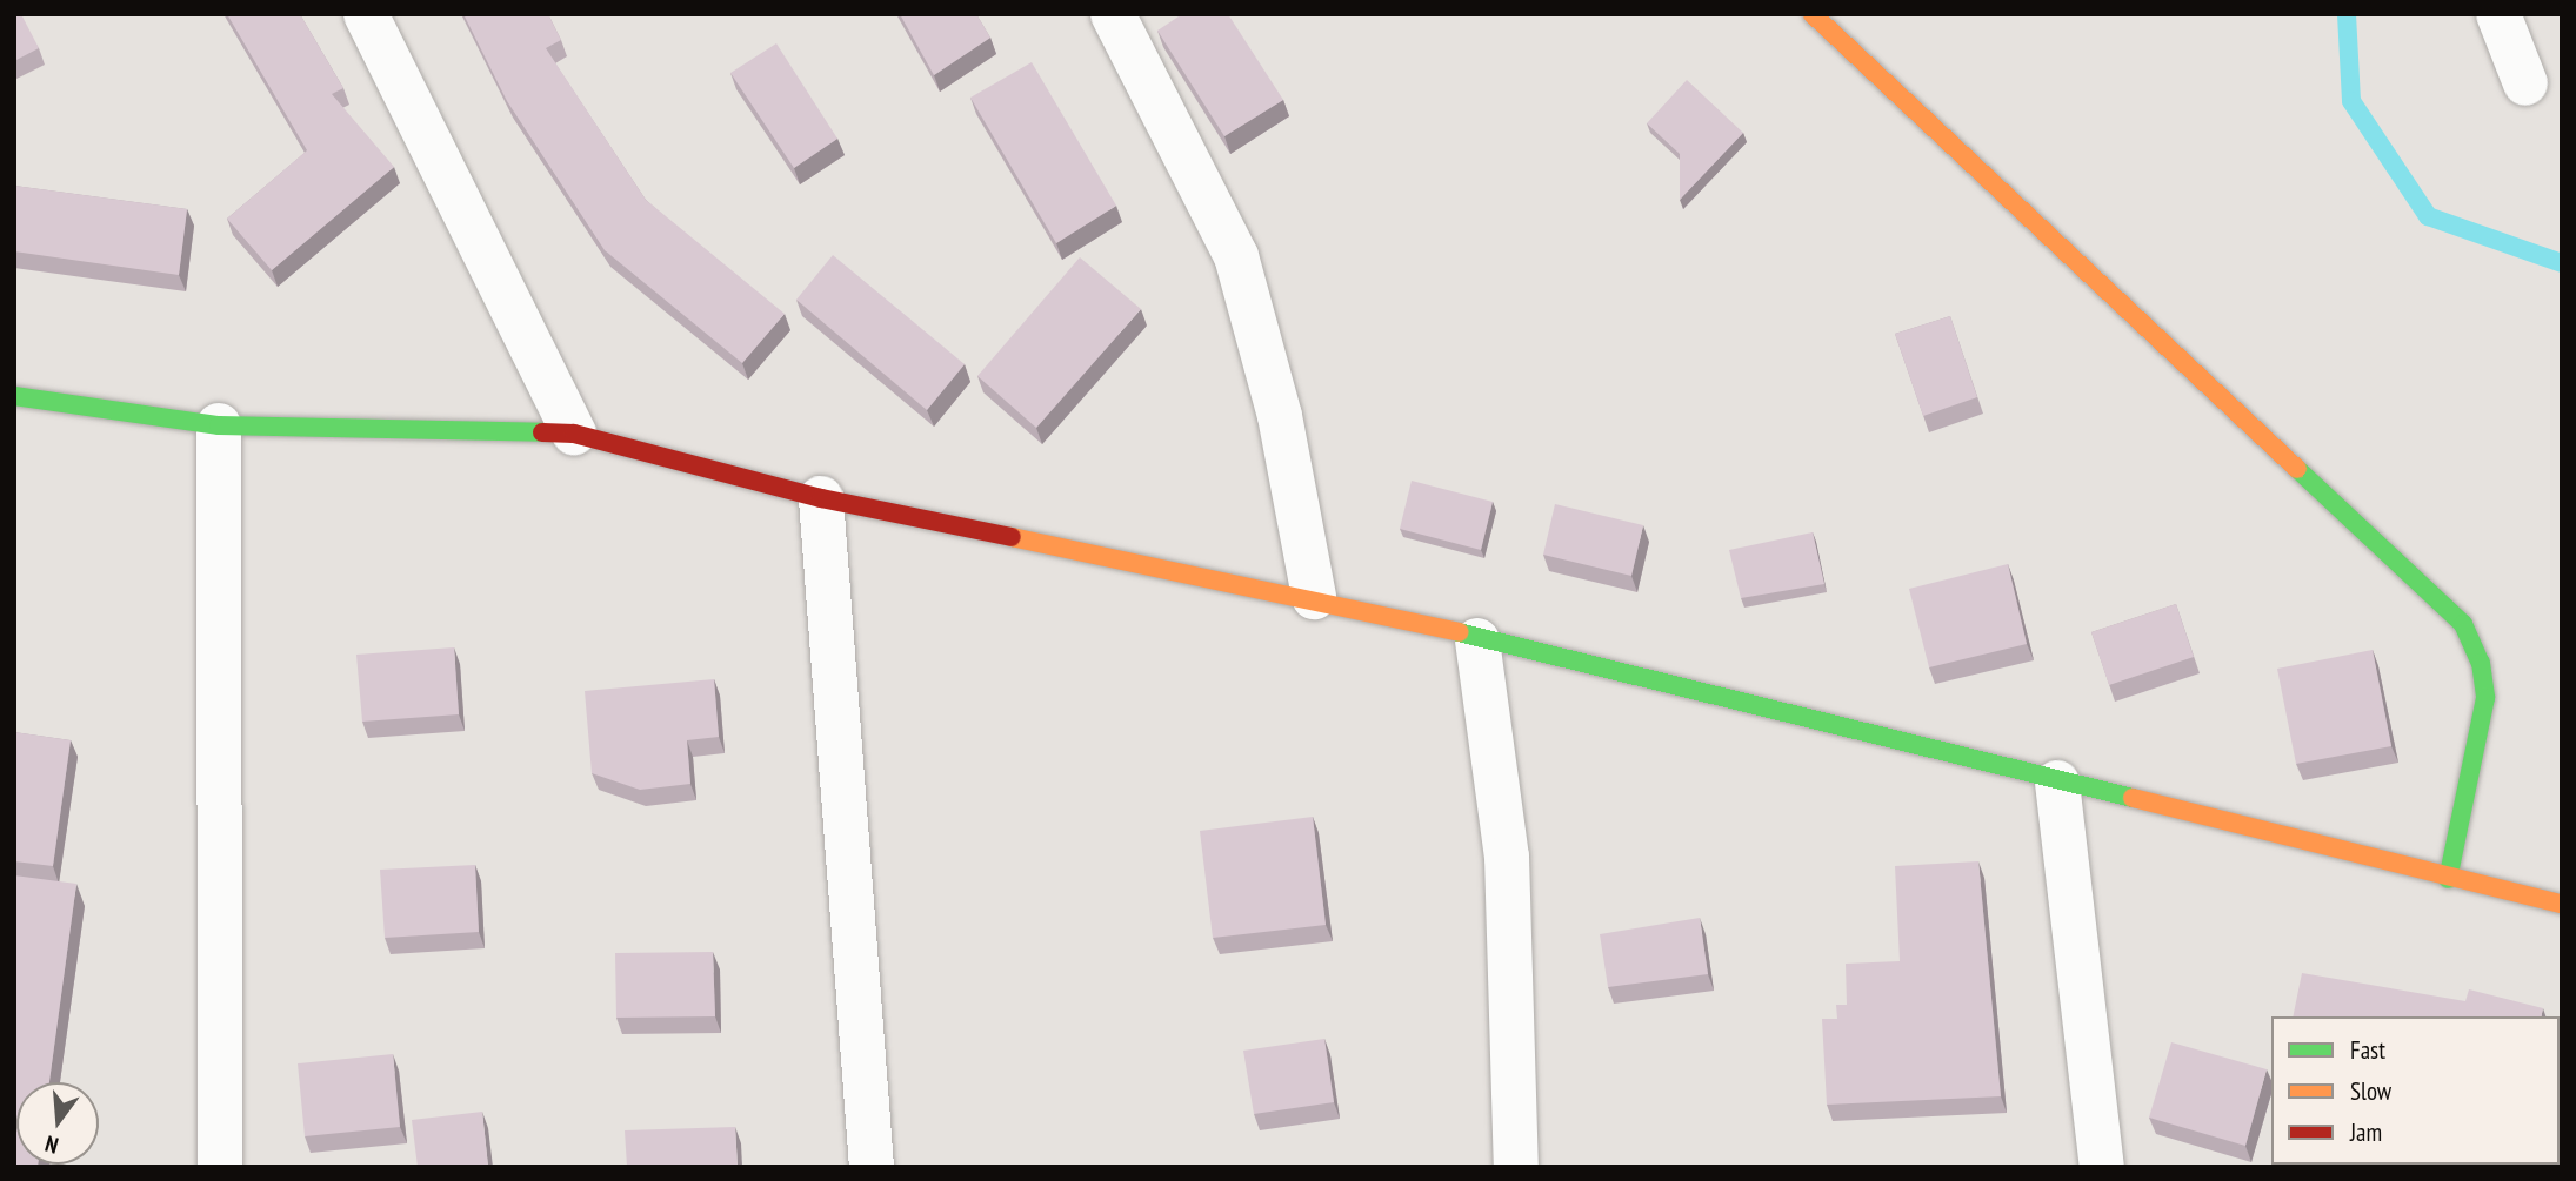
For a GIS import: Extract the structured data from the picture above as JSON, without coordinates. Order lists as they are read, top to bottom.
{
  "legend": ["Fast", "Slow", "Jam"],
  "north": "bottom"
}
